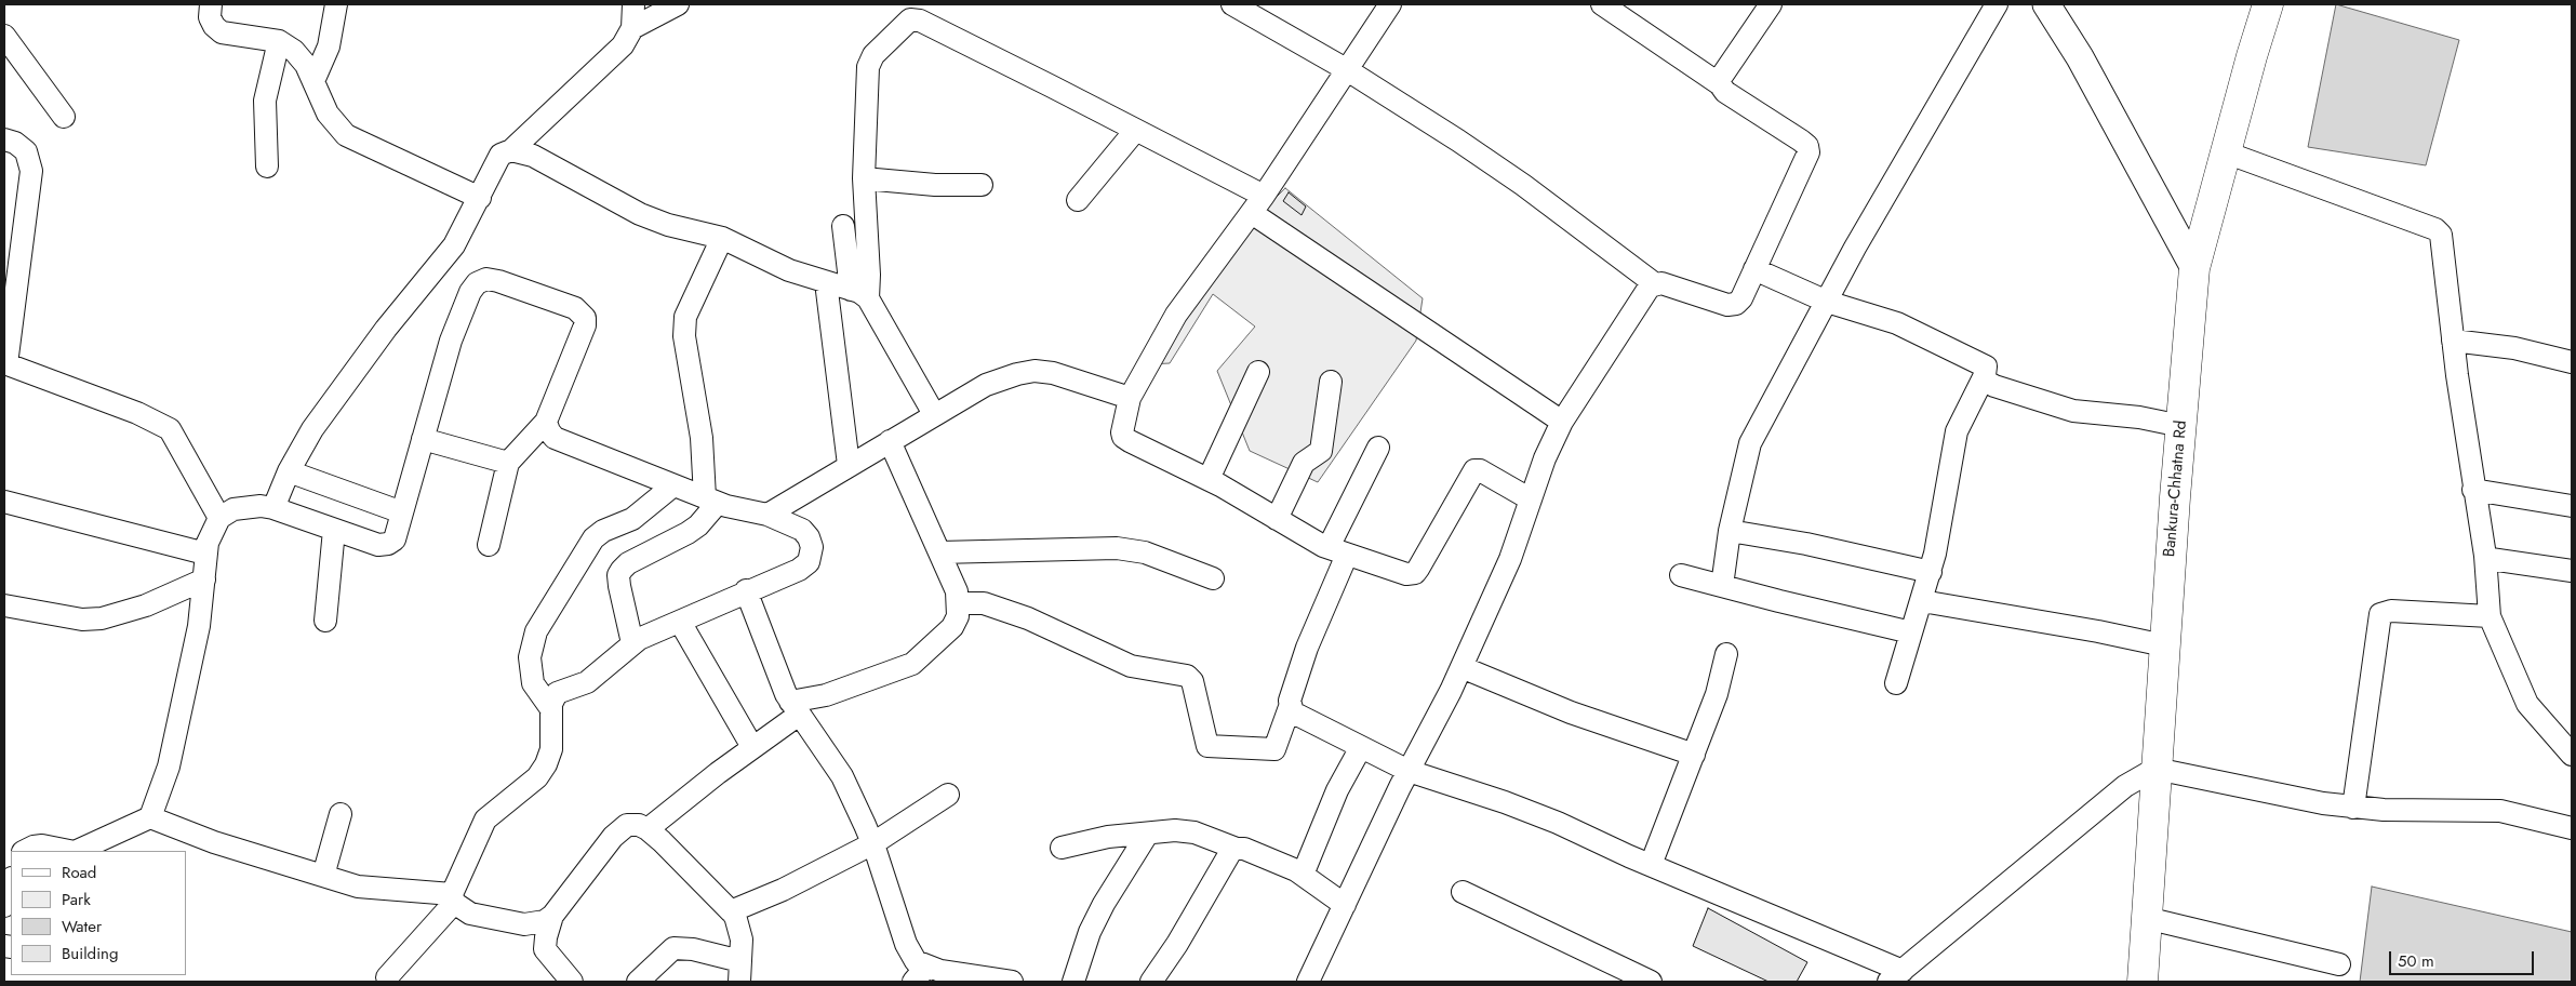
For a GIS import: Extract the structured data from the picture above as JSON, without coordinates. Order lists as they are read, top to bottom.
{
  "streets": {
    "highway": ["Bankura-Chhatna Rd"]
  },
  "legend": [
    "Road",
    "Park",
    "Water",
    "Building"
  ],
  "scale_bar": "50 m"
}
